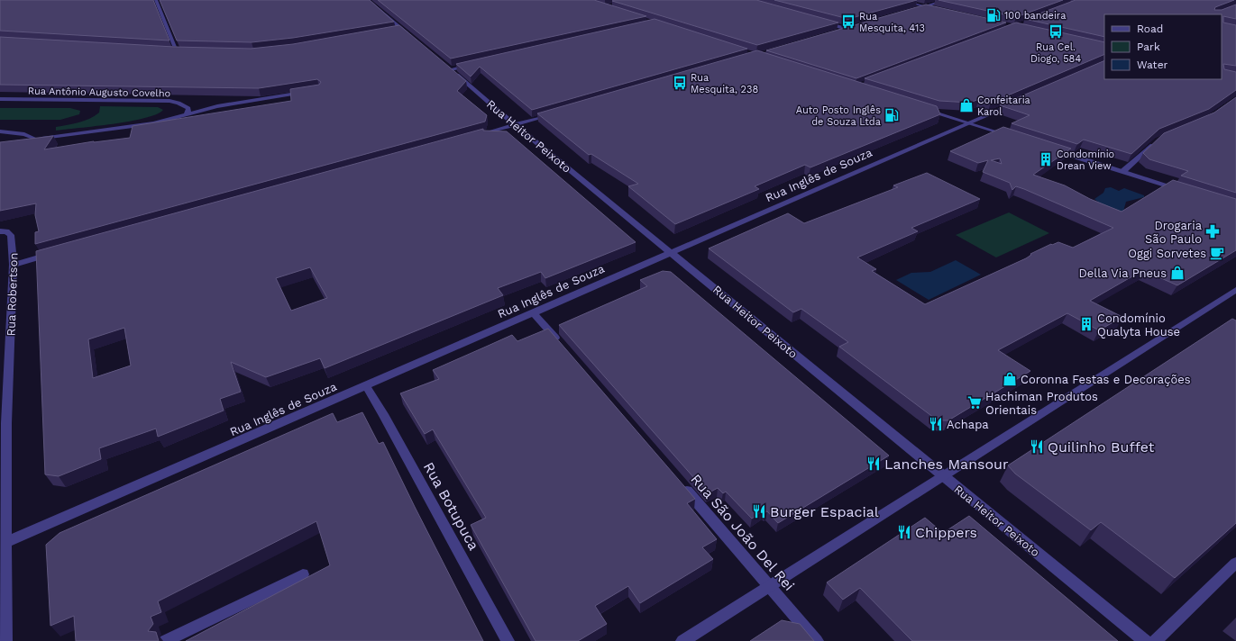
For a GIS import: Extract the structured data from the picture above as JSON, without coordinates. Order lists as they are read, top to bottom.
{
  "streets": {
    "street": [
      "Rua Antônio Augusto Covelho",
      "Rua Heitor Peixoto",
      "Rua Inglês de Souza",
      "Rua Robertson",
      "Rua Botupuca",
      "Rua São João Del Rei"
    ]
  },
  "crossings": [
    ["Rua Heitor Peixoto", "Rua Inglês de Souza"],
    ["Rua Inglês de Souza", "Rua Robertson"],
    ["Rua Inglês de Souza", "Rua Botupuca"]
  ],
  "places": {
    "fuel station": ["100 bandeira", "Auto Posto Inglês de Souza Ltda"],
    "bus stop": ["Rua Mesquita, 413", "Rua Cel. Diogo, 584", "Rua Mesquita, 238"],
    "shop": ["Confeitaria Karol", "Della Via Pneus", "Coronna Festas e Decorações"],
    "building": ["Condomínio Drean View", "Condomínio Qualyta House"],
    "pharmacy": ["Drogaria São Paulo"],
    "cafe": ["Oggi Sorvetes"],
    "supermarket": ["Hachiman Produtos Orientais"],
    "restaurant": [
      "Achapa",
      "Quilinho Buffet",
      "Lanches Mansour",
      "Burger Espacial",
      "Chippers"
    ]
  },
  "legend": ["Road", "Park", "Water"]
}
